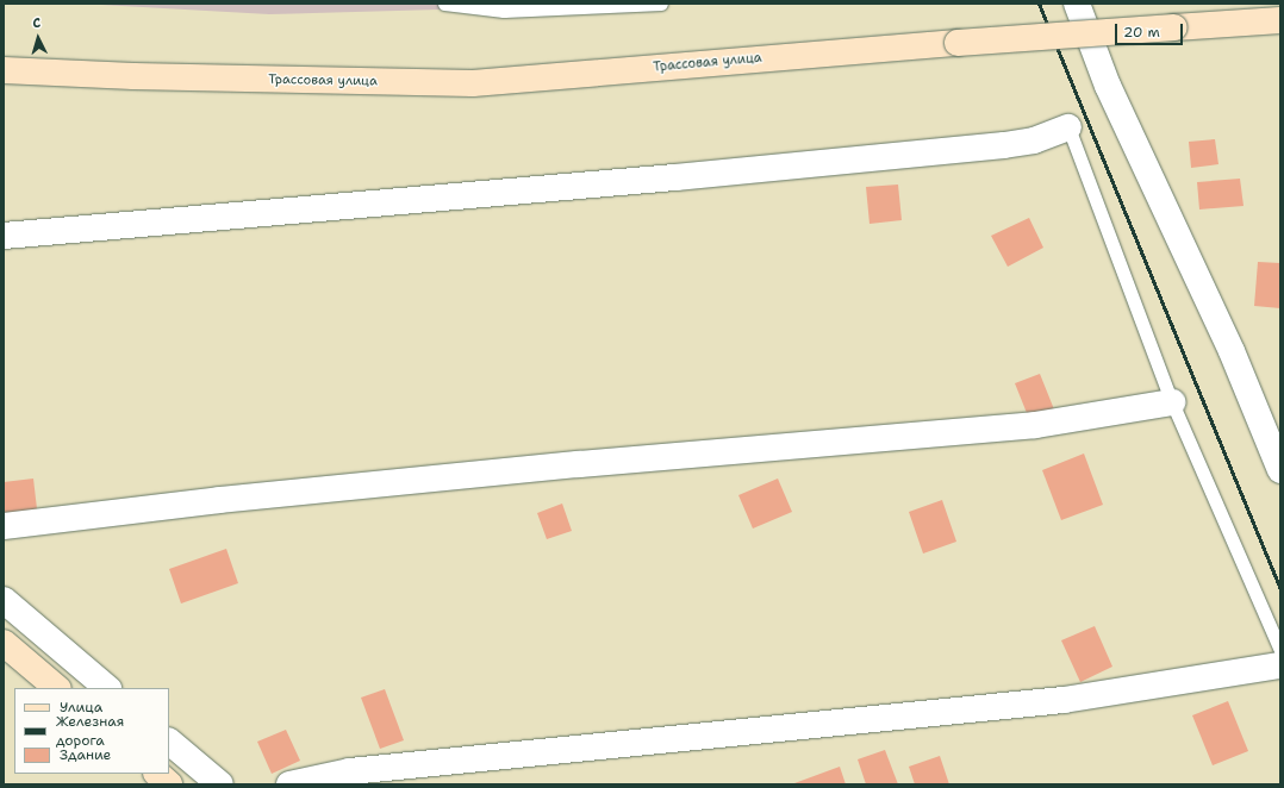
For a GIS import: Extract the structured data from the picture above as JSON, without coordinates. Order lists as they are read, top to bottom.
{
  "streets": {
    "street": ["Трассовая улица"]
  },
  "legend": ["Улица", "Железная дорога", "Здание"],
  "scale_bar": "20 m",
  "north": "top"
}
